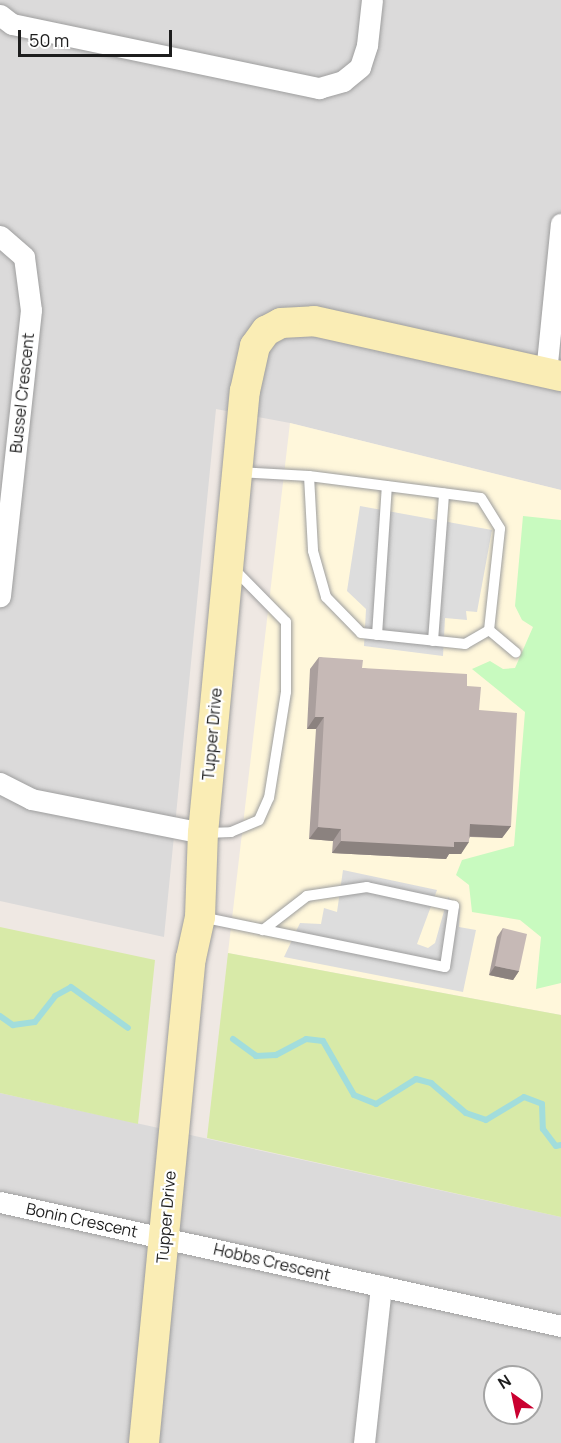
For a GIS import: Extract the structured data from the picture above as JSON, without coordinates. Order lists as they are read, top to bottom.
{
  "streets": {
    "street": [
      "Bussel Crescent",
      "Tupper Drive",
      "Bonin Crescent",
      "Hobbs Crescent"
    ]
  },
  "crossings": [
    ["Tupper Drive", "Bonin Crescent"],
    ["Tupper Drive", "Hobbs Crescent"],
    ["Bonin Crescent", "Hobbs Crescent"]
  ],
  "scale_bar": "50 m",
  "north": "top left"
}
